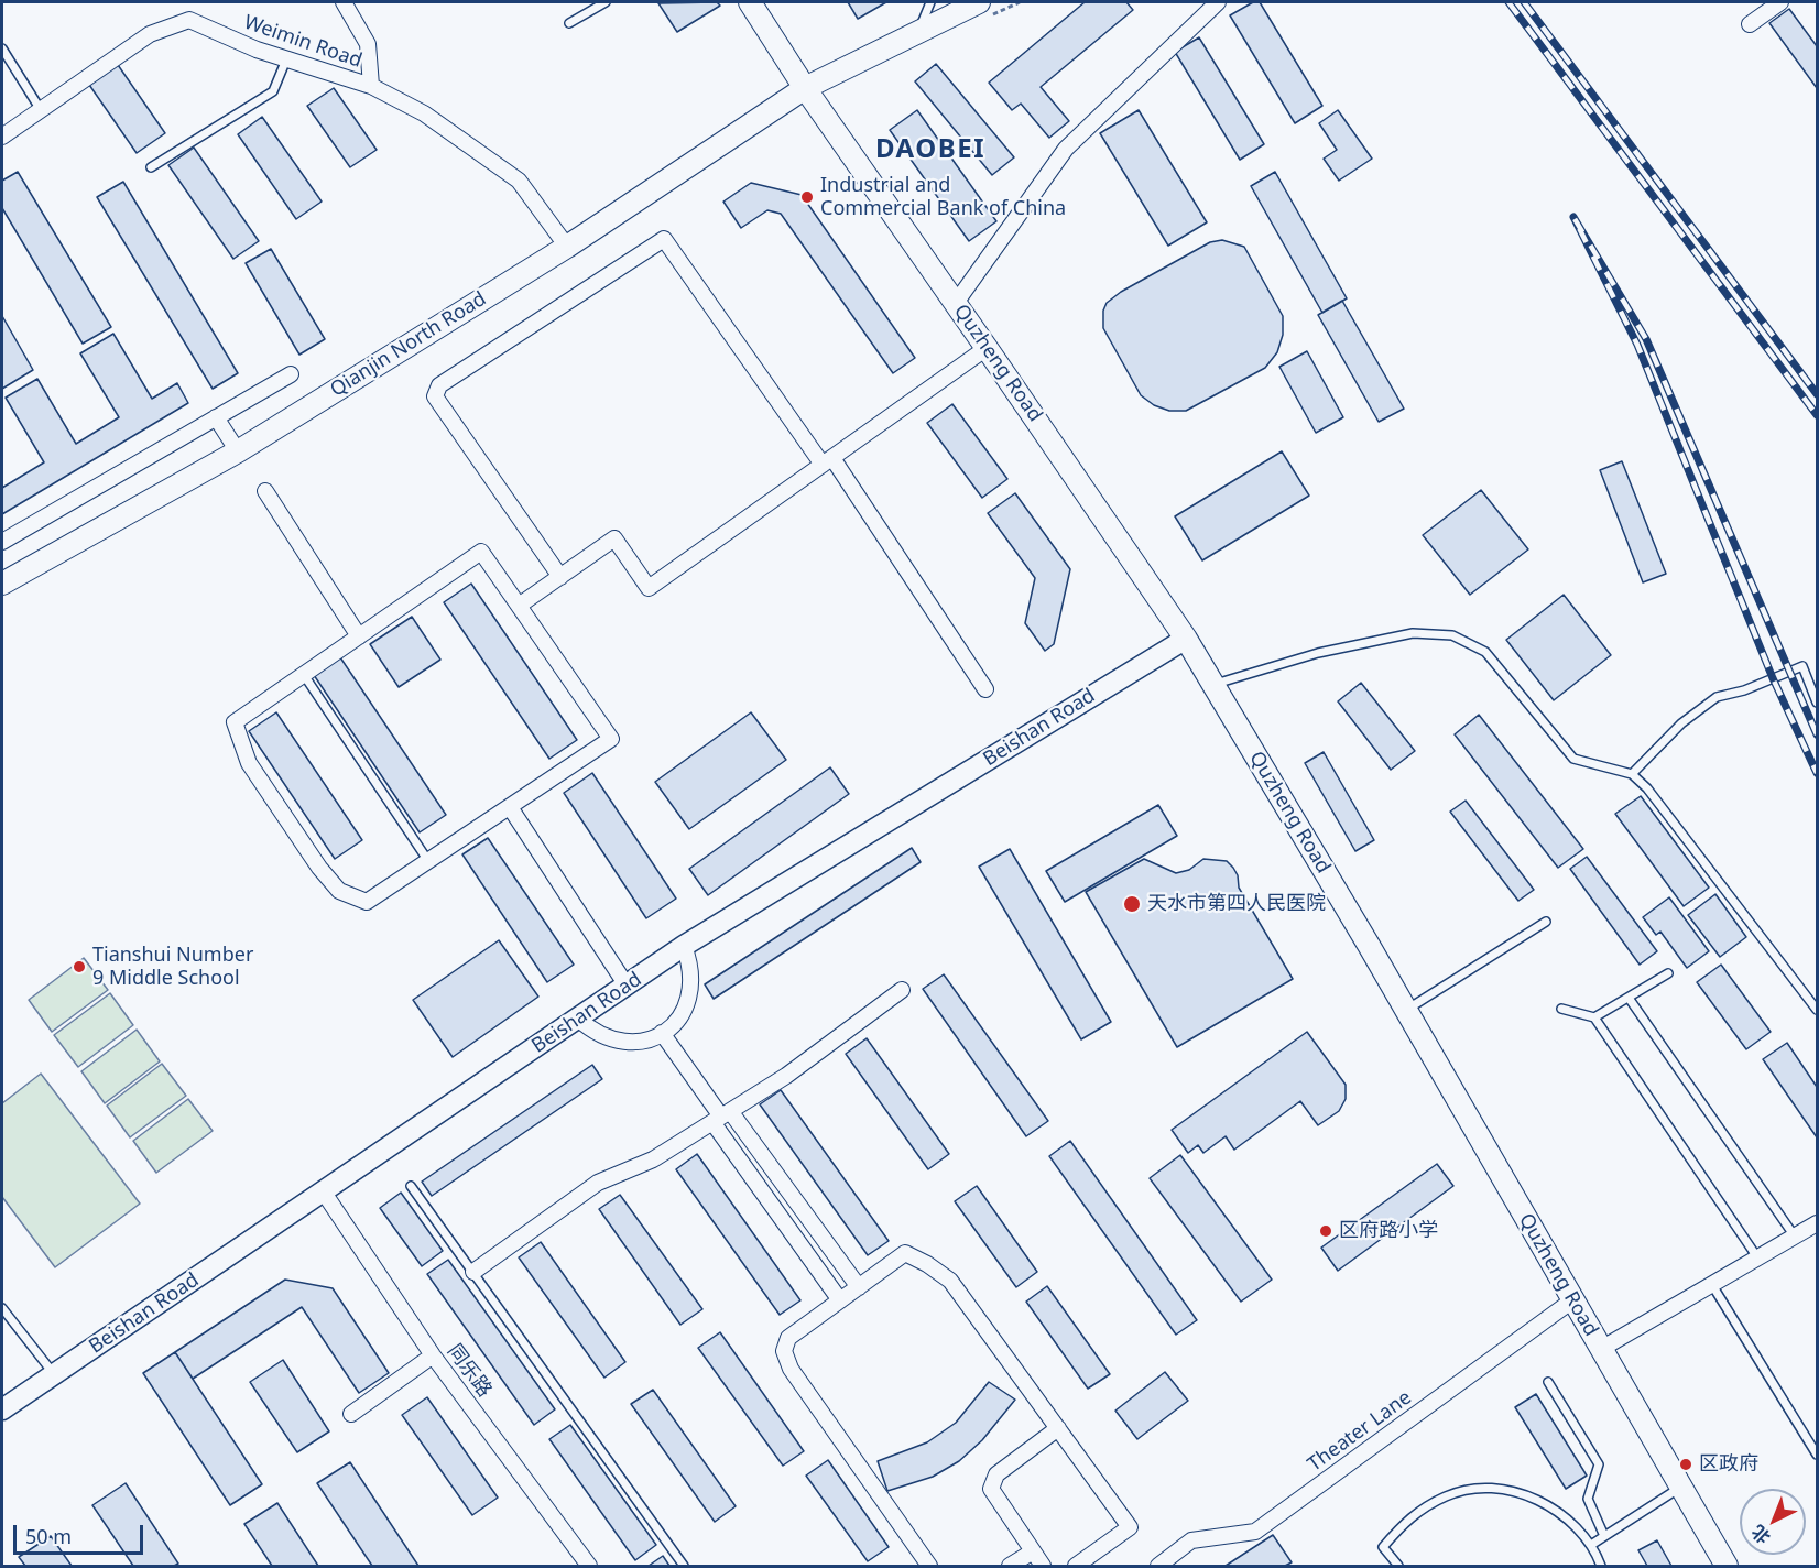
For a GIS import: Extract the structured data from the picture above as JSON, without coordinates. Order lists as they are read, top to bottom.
{
  "streets": {
    "main road": ["Qianjin North Road", "Quzheng Road"],
    "street": [
      "Weimin Road",
      "Beishan Road",
      "同乐路",
      "Theater Lane"
    ]
  },
  "crossings": [
    ["Weimin Road", "Qianjin North Road"],
    ["Qianjin North Road", "Quzheng Road"],
    ["Quzheng Road", "Beishan Road"],
    ["Quzheng Road", "Theater Lane"],
    ["Beishan Road", "同乐路"]
  ],
  "districts": ["DAOBEI"],
  "places": [
    "Industrial and Commercial Bank of China",
    "天水市第四人民医院",
    "Tianshui Number 9 Middle School",
    "区府路小学",
    "区政府"
  ],
  "scale_bar": "50 m",
  "north": "bottom left"
}
